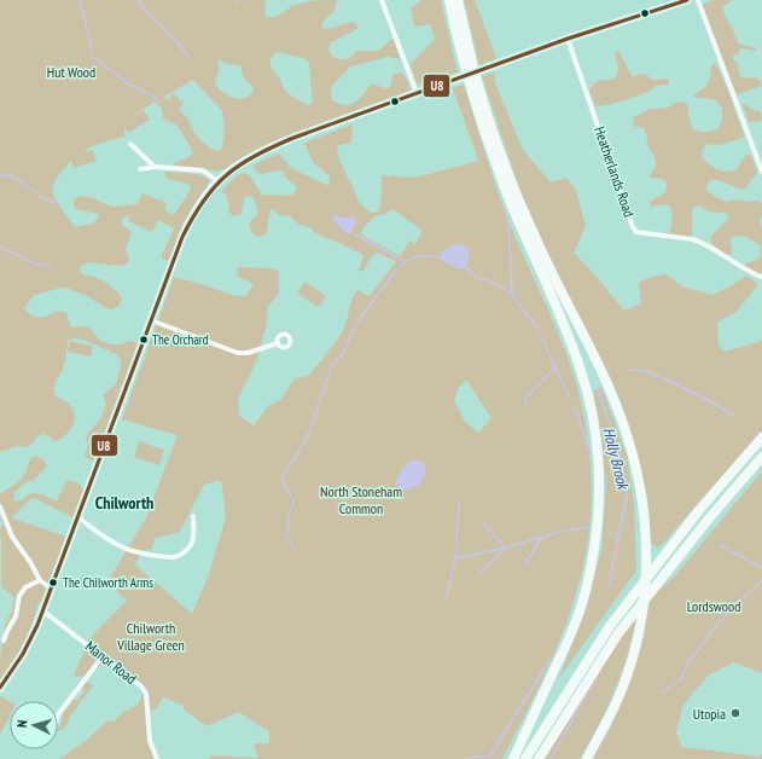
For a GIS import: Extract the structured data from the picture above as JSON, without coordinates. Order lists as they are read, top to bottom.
{
  "streets": {
    "street": ["Heatherlands Road", "Manor Road"]
  },
  "districts": ["Chilworth"],
  "water": ["Holly Brook"],
  "parks": [
    "Hut Wood",
    "North Stoneham Common",
    "Lordswood",
    "Chilworth Village Green"
  ],
  "places": ["The Orchard", "The Chilworth Arms", "Utopia"],
  "lines": ["transit line U8"],
  "north": "left"
}
